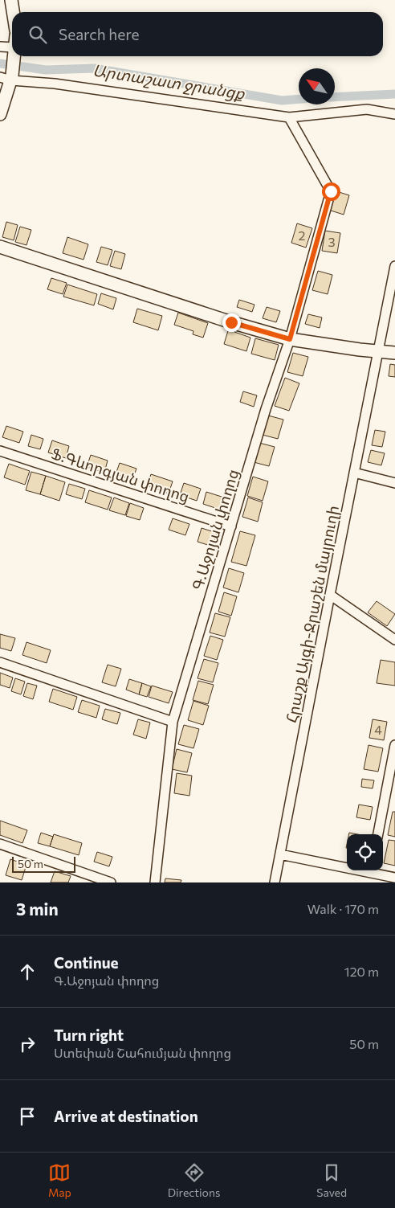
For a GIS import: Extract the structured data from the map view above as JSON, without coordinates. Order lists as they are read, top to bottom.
{
  "streets": {
    "street": ["Ֆ.Գևորգյան փողոց", "Գ.Աջոյան փողոց", "Հրաշք Այգի-Ջրաշեն մայրուղի"]
  },
  "crossings": [
    ["Ֆ.Գևորգյան փողոց", "Գ.Աջոյան փողոց"]
  ],
  "water": ["Արտաշատ ջրանցք"],
  "house_numbers": ["2", "3", "4"],
  "scale_bar": "50 m",
  "north": "top left",
  "page": {
    "search": "Search here",
    "scale": "50 m",
    "heading": ["3 min", "Walk · 170 m"],
    "list": [
      ["Continue", "Գ.Աջոյան փողոց", "120 m"],
      ["Turn right", "Ստեփան Շահումյան փողոց", "50 m"],
      "Arrive at destination"
    ],
    "nav": ["Map", "Directions", "Saved"]
  }
}
